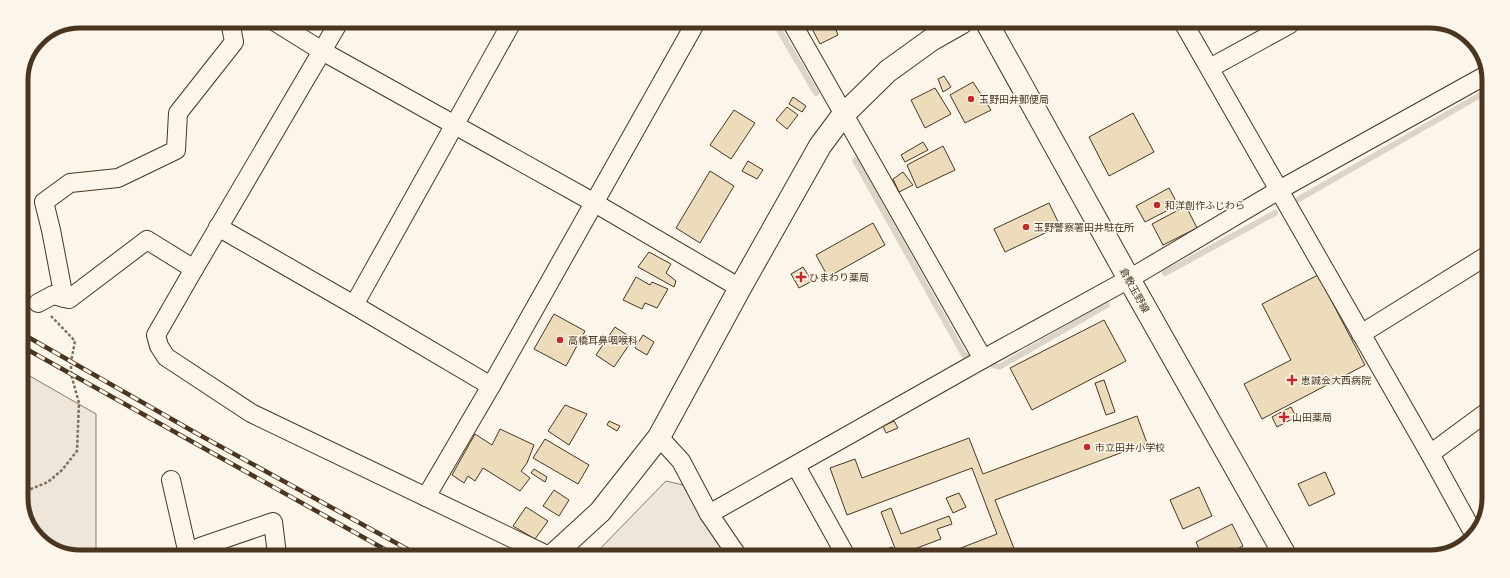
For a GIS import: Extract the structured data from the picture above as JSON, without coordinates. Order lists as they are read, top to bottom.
{
  "streets": {
    "street": ["倉敷玉野線"]
  },
  "places": {
    "other": [
      "玉野田井郵便局",
      "和洋創作ふじわら",
      "玉野警察署田井駐在所",
      "高橋耳鼻咽喉科",
      "市立田井小学校"
    ],
    "health": ["ひまわり薬局", "恵誠会大西病院", "山田薬局"]
  }
}
